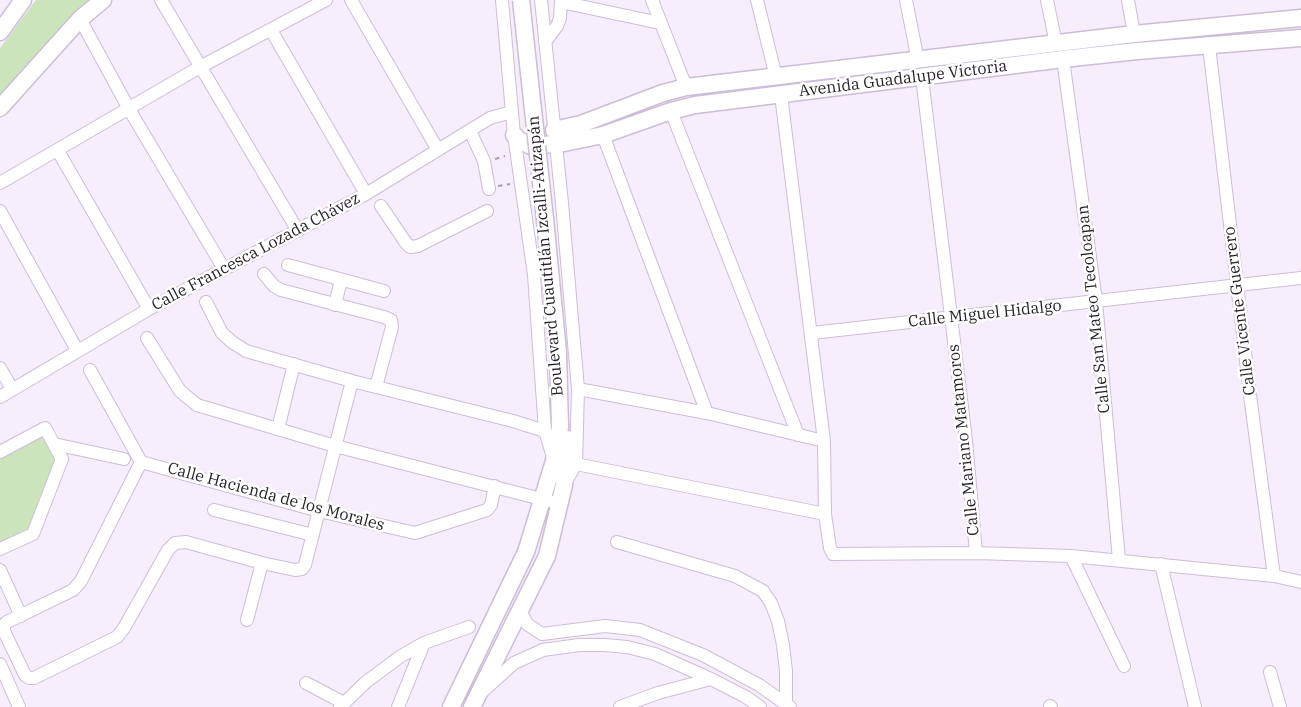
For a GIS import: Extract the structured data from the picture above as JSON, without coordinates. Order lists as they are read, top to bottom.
{
  "streets": {
    "main road": ["Avenida Guadalupe Victoria", "Boulevard Cuautitlán Izcalli-Atizapán"],
    "street": [
      "Calle Francesca Lozada Chávez",
      "Calle San Mateo Tecoloapan",
      "Calle Vicente Guerrero",
      "Calle Miguel Hidalgo",
      "Calle Mariano Matamoros",
      "Calle Hacienda de los Morales"
    ]
  },
  "crossings": [
    ["Avenida Guadalupe Victoria", "Calle San Mateo Tecoloapan"],
    ["Avenida Guadalupe Victoria", "Calle Vicente Guerrero"],
    ["Avenida Guadalupe Victoria", "Calle Mariano Matamoros"],
    ["Calle San Mateo Tecoloapan", "Calle Miguel Hidalgo"],
    ["Calle Vicente Guerrero", "Calle Miguel Hidalgo"],
    ["Calle Miguel Hidalgo", "Calle Mariano Matamoros"]
  ]
}
